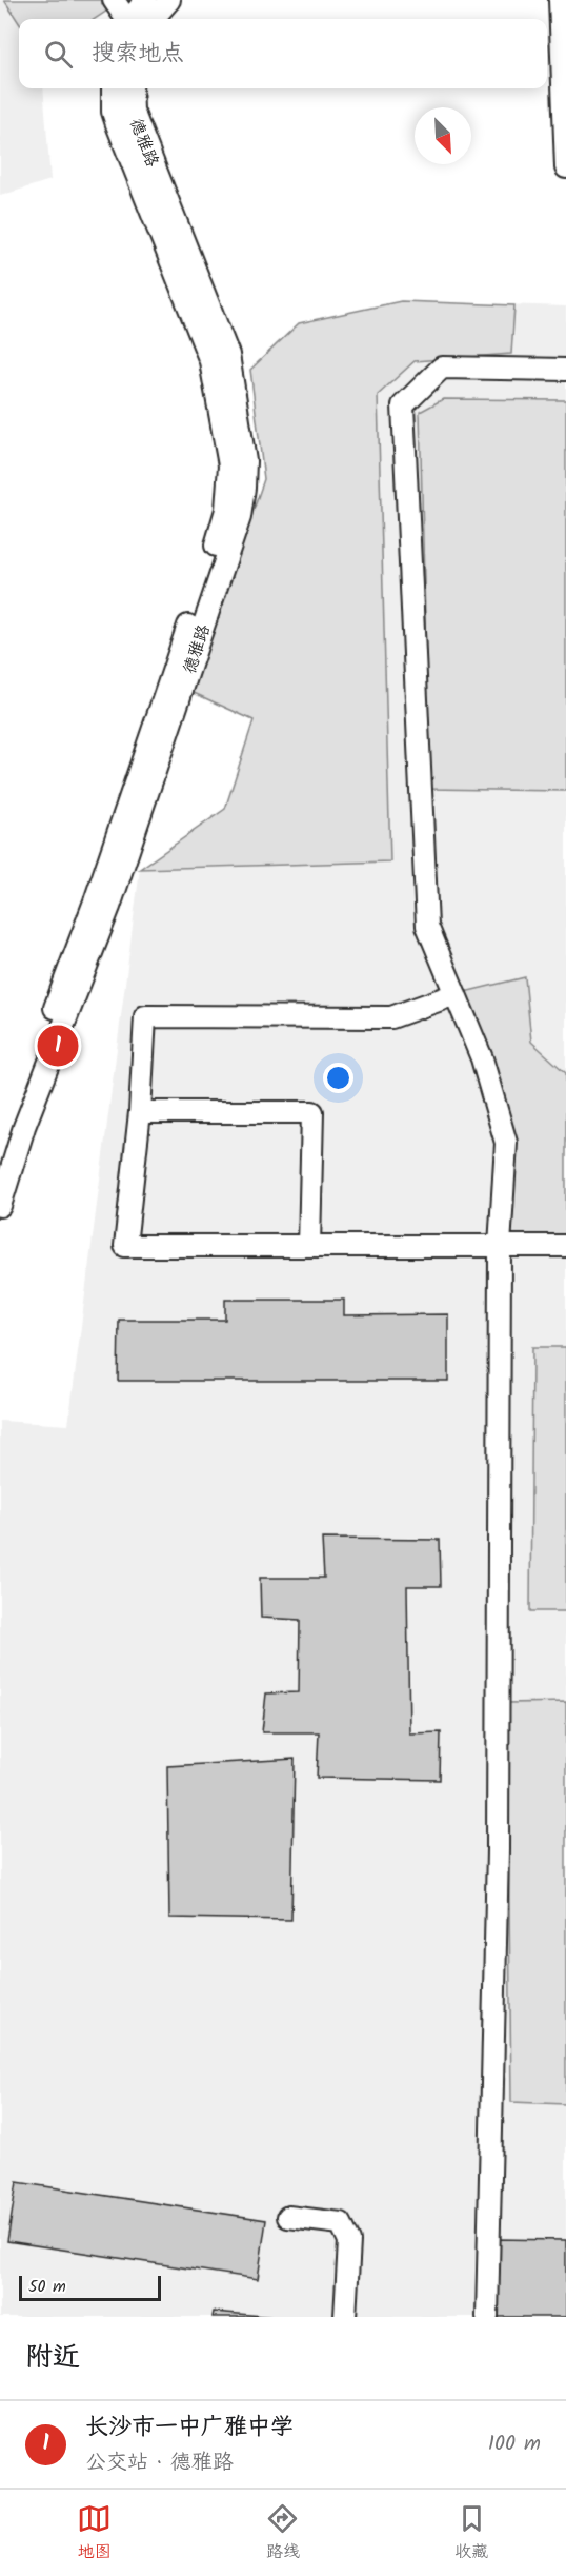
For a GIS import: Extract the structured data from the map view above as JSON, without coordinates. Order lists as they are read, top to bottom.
{
  "streets": {
    "street": ["德雅路"]
  },
  "scale_bar": "50 m",
  "north": "bottom right",
  "page": {
    "search": "搜索地点",
    "pins": "1",
    "scale": "50 m",
    "heading": "附近",
    "list": [
      {
        "mark": "1",
        "name": "长沙市一中广雅中学",
        "note": "公交站 · 德雅路",
        "value": "100 m"
      }
    ],
    "nav": ["地图", "路线", "收藏"]
  }
}
